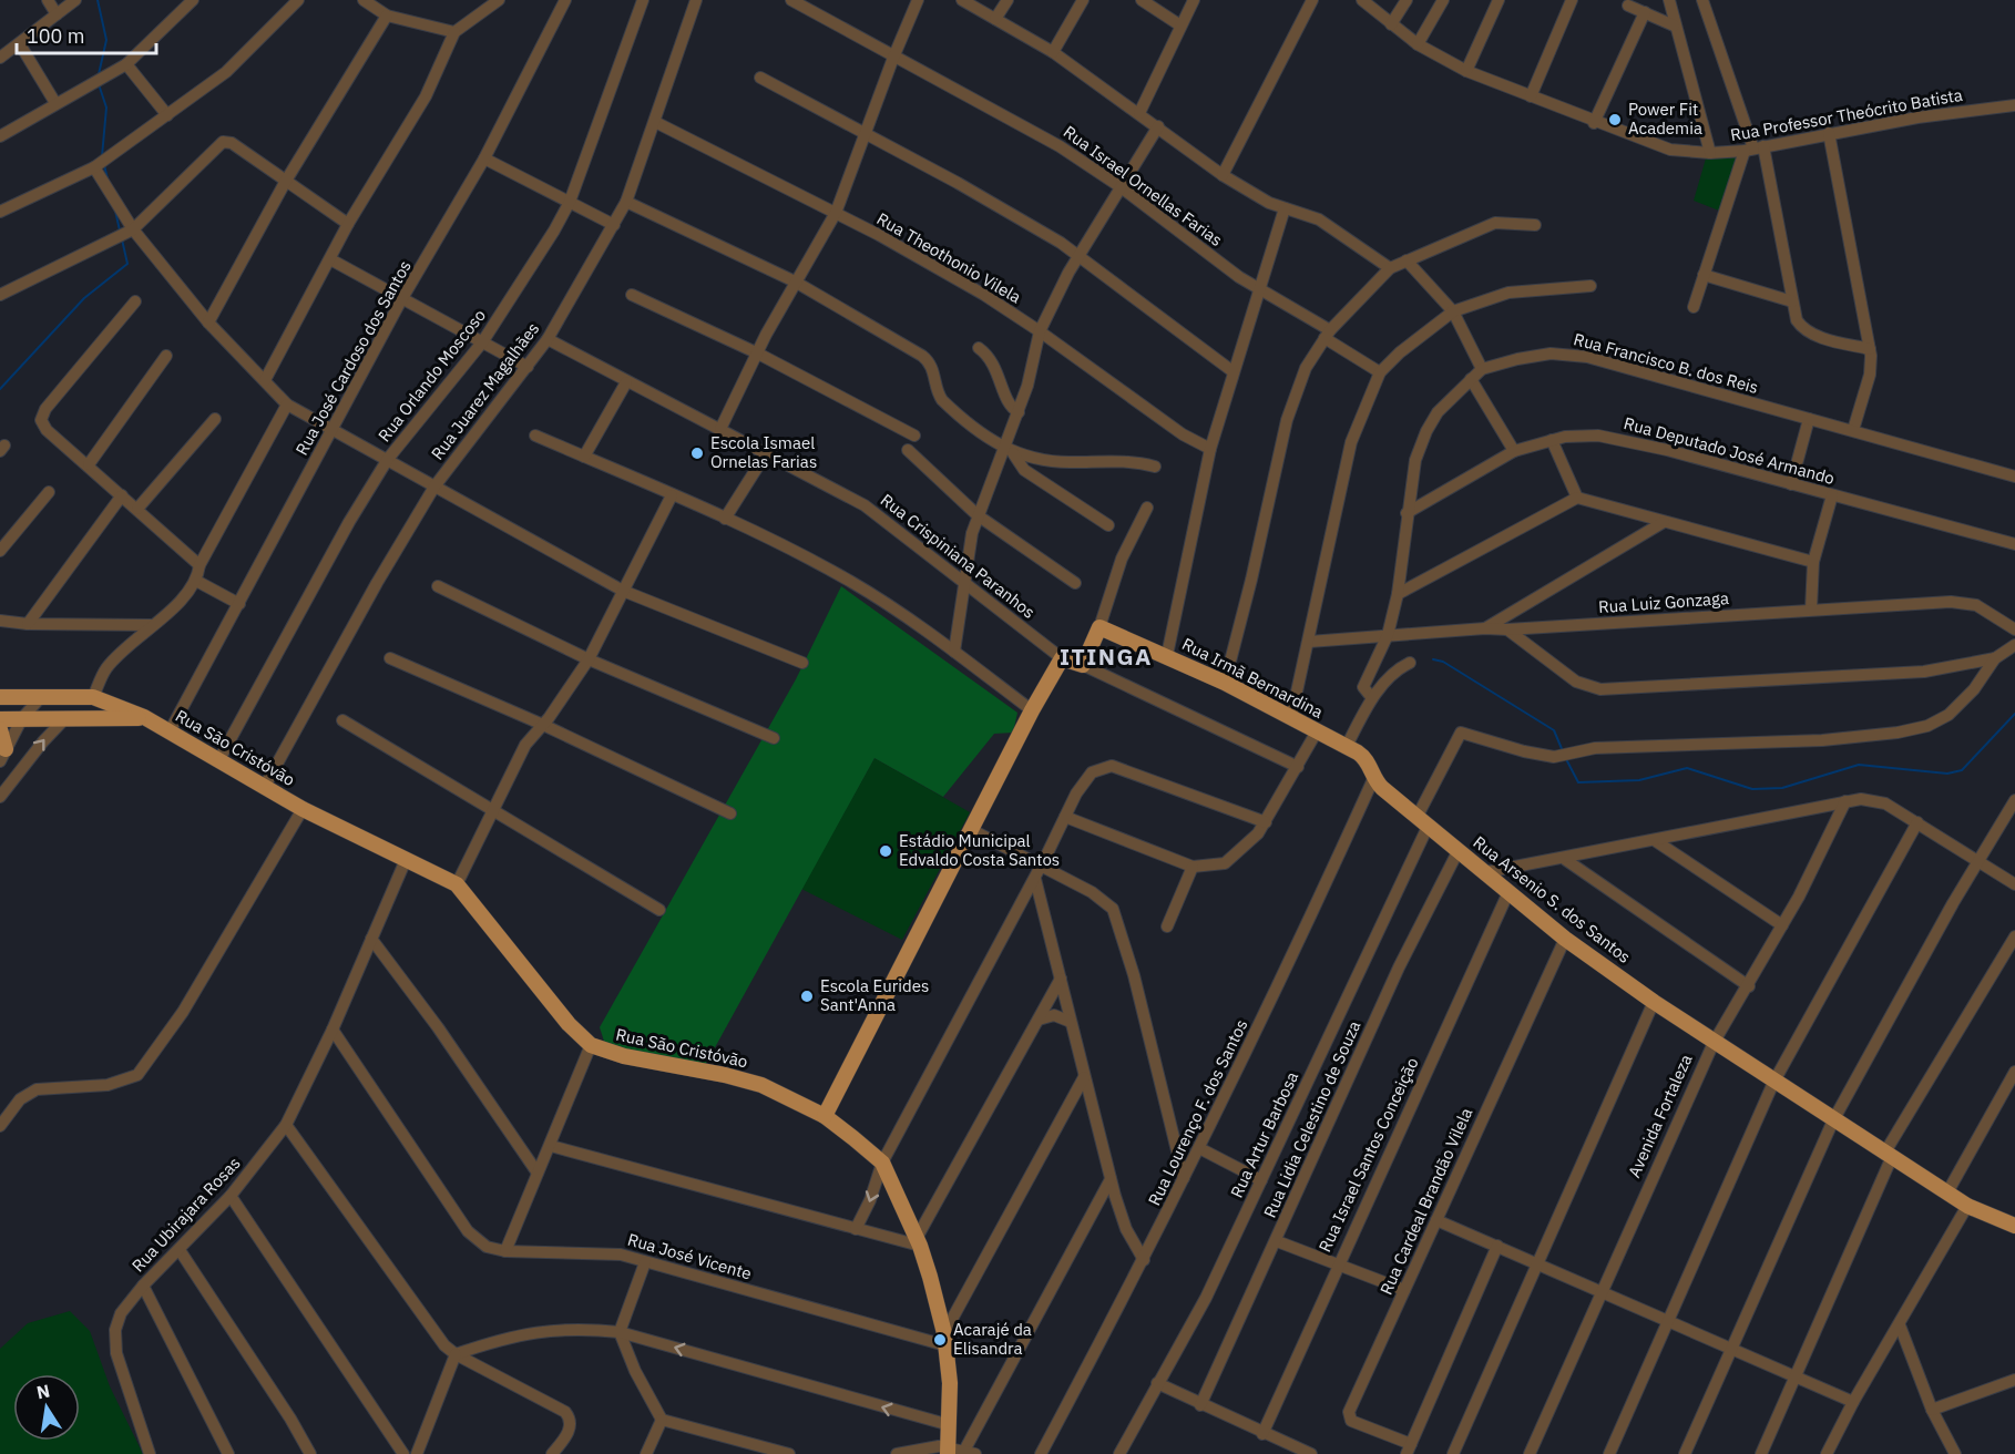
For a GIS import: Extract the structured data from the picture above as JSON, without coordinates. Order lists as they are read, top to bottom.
{
  "streets": {
    "main road": [
      "Rua Irmã Bernardina",
      "Rua São Cristóvão",
      "Rua Arsenio S. dos Santos",
      "Avenida Fortaleza"
    ],
    "street": [
      "Rua Professor Theócrito Batista",
      "Rua Israel Ornellas Farias",
      "Rua Theothonio Vilela",
      "Rua José Cardoso dos Santos",
      "Rua Francisco B. dos Reis",
      "Rua Orlando Moscoso",
      "Rua Juarez Magalhães",
      "Rua Deputado José Armando",
      "Rua Crispiniana Paranhos",
      "Rua Luiz Gonzaga",
      "Rua Lourenço F. dos Santos",
      "Rua Lidia Celestino de Souza",
      "Rua Artur Barbosa",
      "Rua Israel Santos Conceição",
      "Rua Cardeal Brandão Vilela",
      "Rua Ubirajara Rosas",
      "Rua José Vicente"
    ]
  },
  "crossings": [
    ["Rua Theothonio Vilela", "Rua Juarez Magalhães"],
    ["Rua José Cardoso dos Santos", "Rua São Cristóvão"],
    ["Rua Francisco B. dos Reis", "Rua Deputado José Armando"],
    ["Rua Francisco B. dos Reis", "Rua Luiz Gonzaga"],
    ["Rua Orlando Moscoso", "Rua São Cristóvão"],
    ["Rua Juarez Magalhães", "Rua Crispiniana Paranhos"],
    ["Rua Juarez Magalhães", "Rua São Cristóvão"],
    ["Rua Irmã Bernardina", "Rua Arsenio S. dos Santos"],
    ["Rua Irmã Bernardina", "Rua Lourenço F. dos Santos"],
    ["Rua São Cristóvão", "Rua Ubirajara Rosas"],
    ["Rua São Cristóvão", "Rua José Vicente"],
    ["Rua Arsenio S. dos Santos", "Rua Lourenço F. dos Santos"],
    ["Rua Arsenio S. dos Santos", "Avenida Fortaleza"],
    ["Rua Arsenio S. dos Santos", "Rua Lidia Celestino de Souza"],
    ["Rua Arsenio S. dos Santos", "Rua Artur Barbosa"],
    ["Rua Arsenio S. dos Santos", "Rua Israel Santos Conceição"],
    ["Rua Arsenio S. dos Santos", "Rua Cardeal Brandão Vilela"],
    ["Rua Ubirajara Rosas", "Rua José Vicente"]
  ],
  "districts": ["ITINGA"],
  "places": [
    "Power Fit Academia",
    "Escola Ismael Ornelas Farias",
    "Estádio Municipal Edvaldo Costa Santos",
    "Escola Eurides Sant'Anna",
    "Acarajé da Elisandra"
  ],
  "scale_bar": "100 m",
  "north": "top"
}
